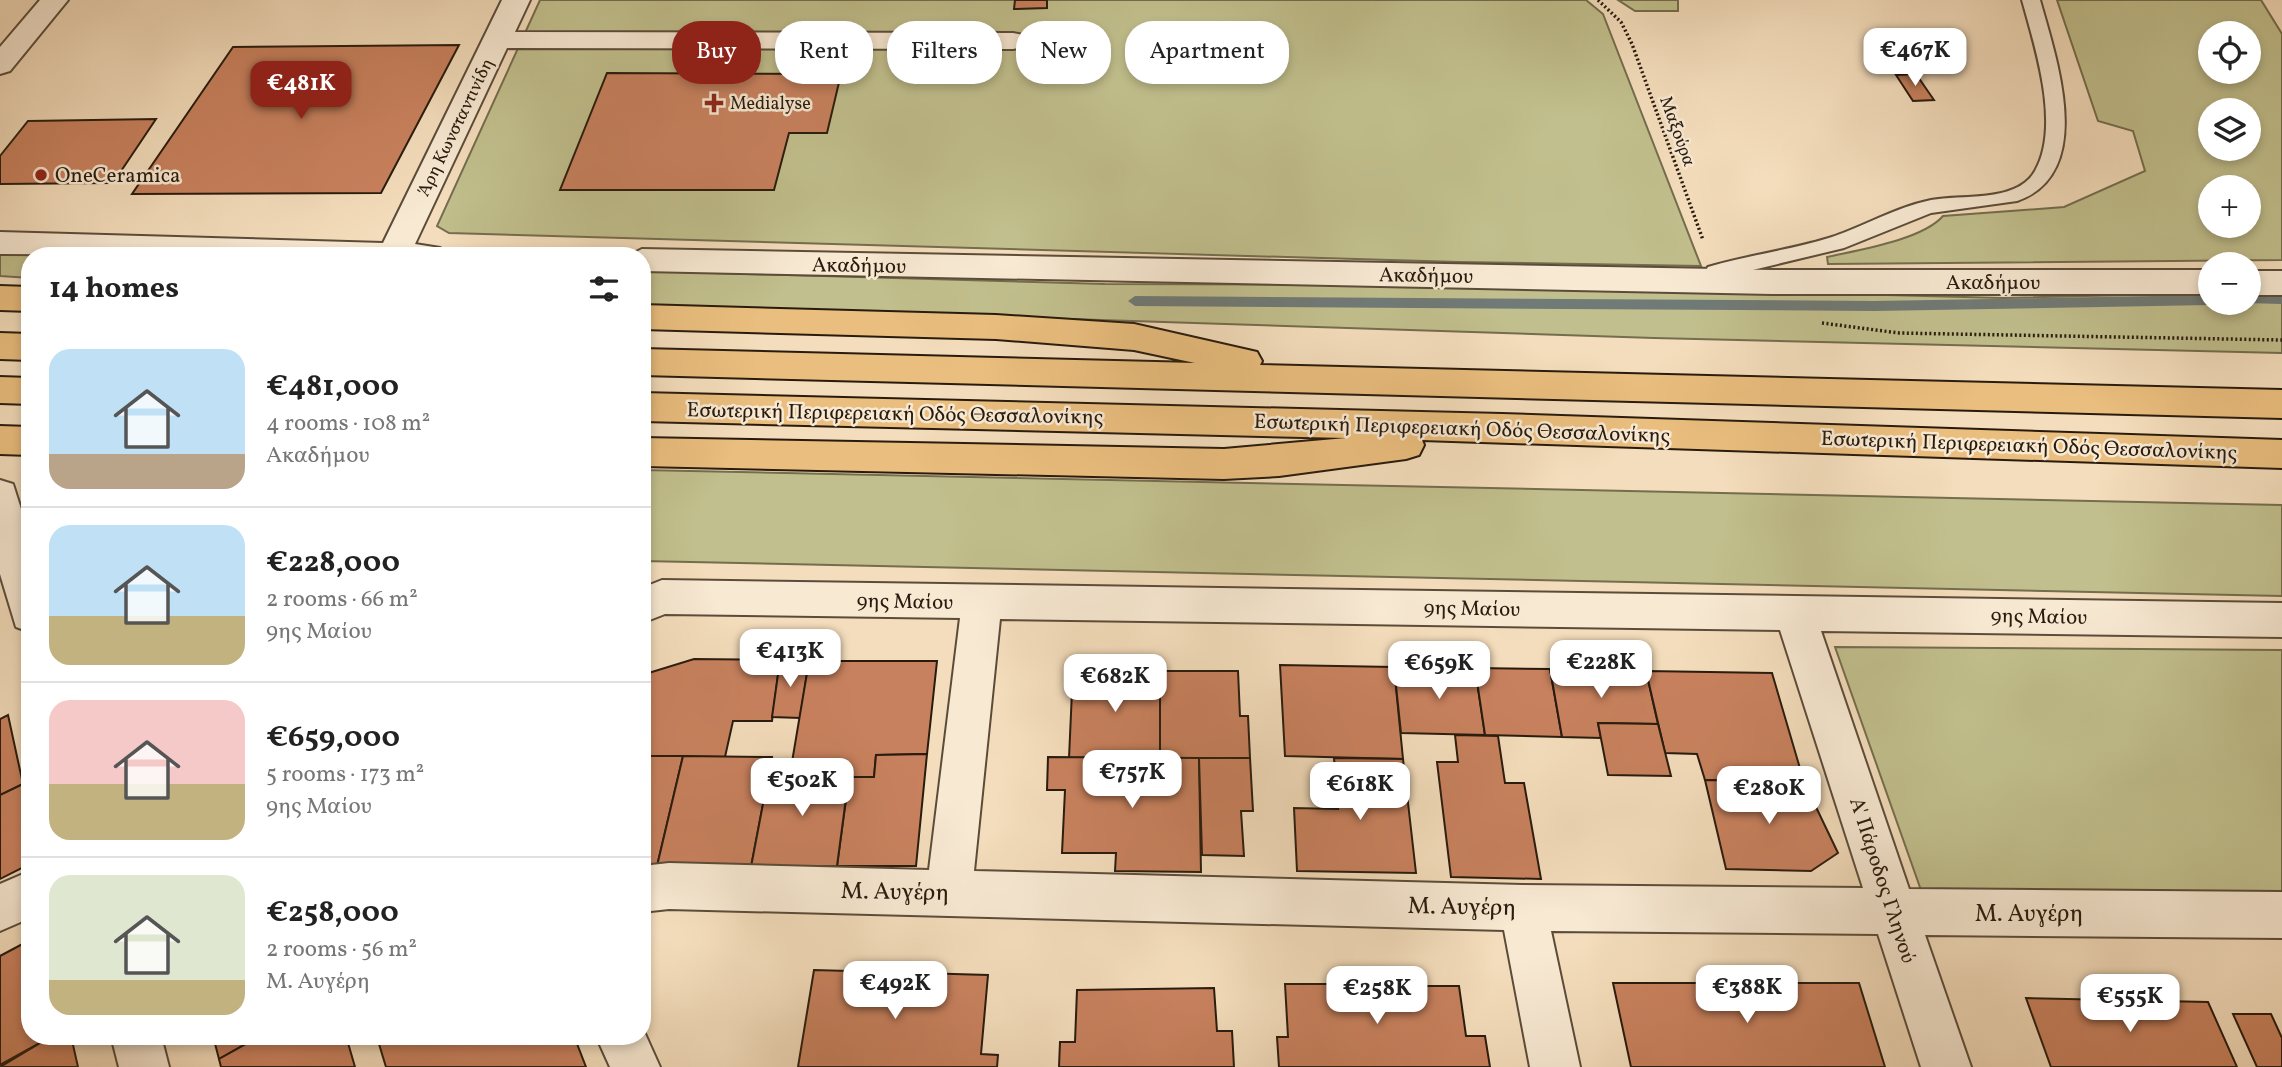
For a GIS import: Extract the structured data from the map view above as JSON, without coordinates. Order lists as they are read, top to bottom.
{
  "streets": {
    "highway": ["Εσωτερική Περιφερειακή Οδός Θεσσαλονίκης"],
    "street": [
      "Άρη Κωνσταντινίδη",
      "Ακαδήμου",
      "9ης Μαίου",
      "Α' Πάροδος Γληνού",
      "Μ. Αυγέρη"
    ],
    "path": ["Μαξούρα"]
  },
  "crossings": [
    ["9ης Μαίου", "Α' Πάροδος Γληνού"],
    ["Α' Πάροδος Γληνού", "Μ. Αυγέρη"]
  ],
  "places": {
    "health": ["Medialyse"],
    "other": ["OneCeramica"]
  },
  "page": {
    "map_buttons": ["+", "−"],
    "chip": [
      "Buy",
      "Rent",
      "Filters",
      "New",
      "Apartment"
    ],
    "price": [
      "€467K",
      "€481K",
      "€413K",
      "€228K",
      "€659K",
      "€682K",
      "€757K",
      "€502K",
      "€618K",
      "€280K",
      "€492K",
      "€388K",
      "€258K",
      "€555K"
    ],
    "heading": "14 homes",
    "list": [
      {
        "name": "€481,000",
        "note": "4 rooms · 108 m² · Ακαδήμου"
      },
      {
        "name": "€228,000",
        "note": "2 rooms · 66 m² · 9ης Μαίου"
      },
      {
        "name": "€659,000",
        "note": "5 rooms · 173 m² · 9ης Μαίου"
      },
      {
        "name": "€258,000",
        "note": "2 rooms · 56 m² · Μ. Αυγέρη"
      }
    ]
  }
}
